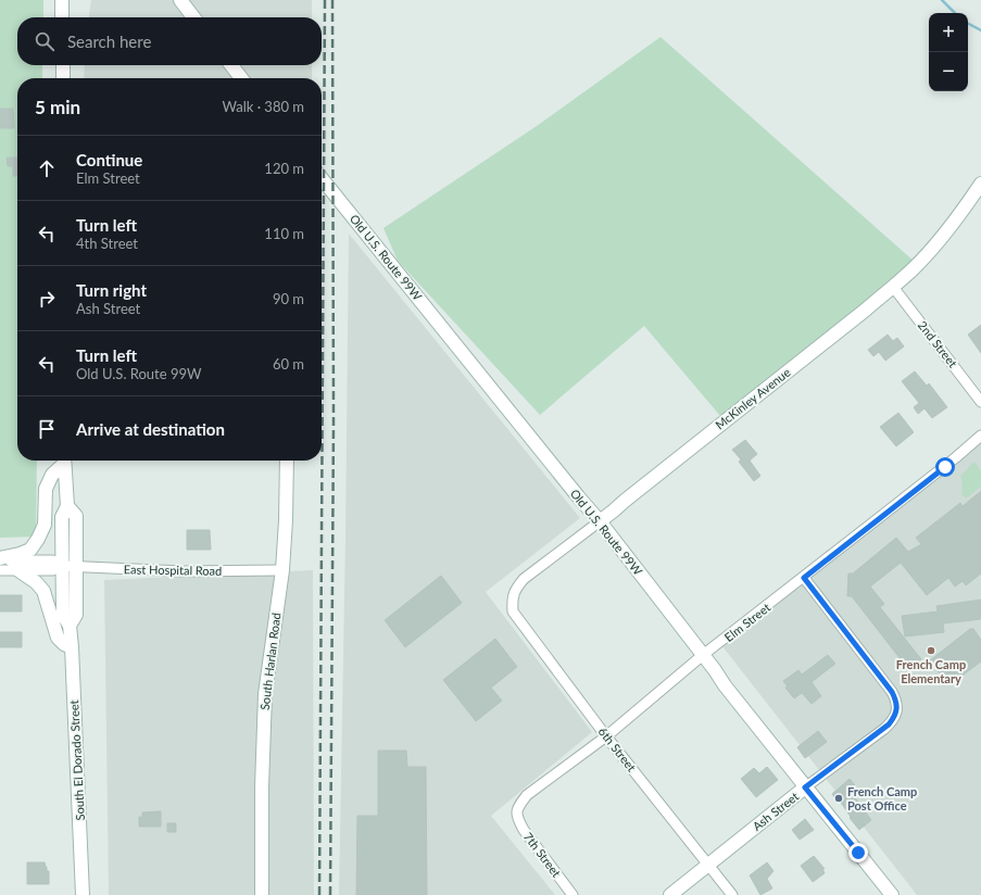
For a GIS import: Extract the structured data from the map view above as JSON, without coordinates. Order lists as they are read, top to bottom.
{
  "streets": {
    "main road": [
      "Old U.S. Route 99W",
      "McKinley Avenue",
      "South Harlan Road",
      "South El Dorado Street",
      "Ash Street"
    ],
    "street": [
      "2nd Street",
      "East Hospital Road",
      "Elm Street",
      "6th Street",
      "7th Street"
    ]
  },
  "crossings": [
    ["Old U.S. Route 99W", "McKinley Avenue"],
    ["Old U.S. Route 99W", "Elm Street"],
    ["Old U.S. Route 99W", "Ash Street"],
    ["2nd Street", "McKinley Avenue"],
    ["McKinley Avenue", "6th Street"],
    ["East Hospital Road", "South Harlan Road"],
    ["East Hospital Road", "South El Dorado Street"],
    ["Elm Street", "6th Street"],
    ["Elm Street", "Ash Street"],
    ["Elm Street", "7th Street"],
    ["6th Street", "Ash Street"]
  ],
  "places": ["French Camp Elementary", "French Camp Post Office"],
  "page": {
    "map_buttons": ["+", "−"],
    "search": "Search here",
    "heading": ["5 min", "Walk · 380 m"],
    "list": [
      ["Continue", "Elm Street", "120 m"],
      ["Turn left", "4th Street", "110 m"],
      ["Turn right", "Ash Street", "90 m"],
      ["Turn left", "Old U.S. Route 99W", "60 m"],
      "Arrive at destination"
    ]
  }
}
